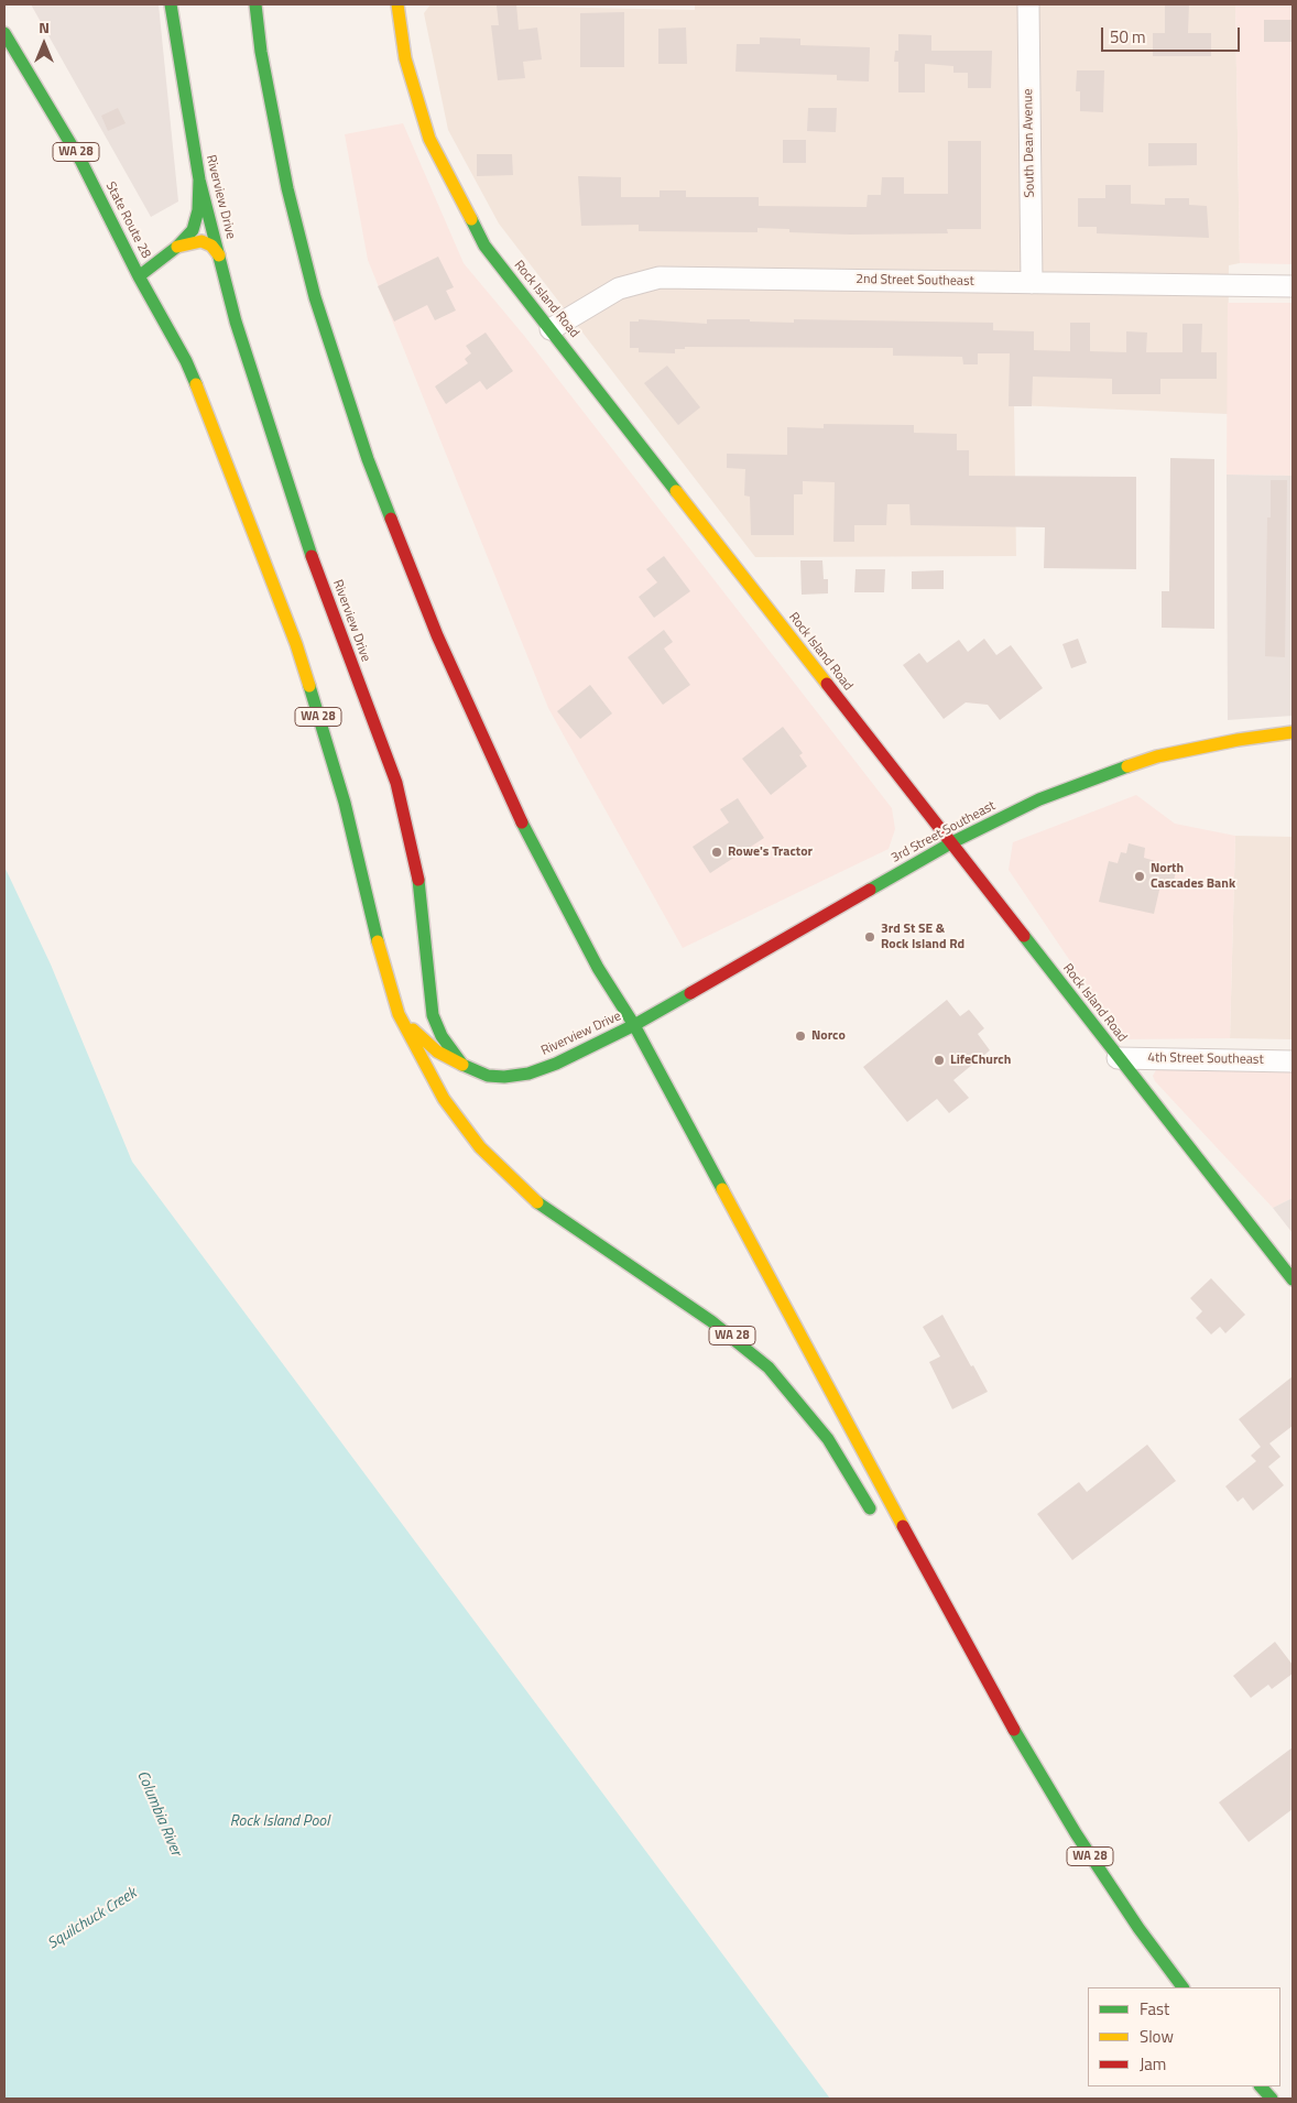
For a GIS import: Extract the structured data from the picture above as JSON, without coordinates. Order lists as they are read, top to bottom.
{
  "streets": {
    "main road": [
      "WA 28",
      "Riverview Drive",
      "State Route 28",
      "Rock Island Road",
      "3rd Street Southeast"
    ],
    "street": ["South Dean Avenue", "2nd Street Southeast", "4th Street Southeast"]
  },
  "crossings": [
    ["South Dean Avenue", "2nd Street Southeast"],
    ["WA 28", "State Route 28"],
    ["Riverview Drive", "3rd Street Southeast"],
    ["2nd Street Southeast", "Rock Island Road"],
    ["Rock Island Road", "3rd Street Southeast"],
    ["Rock Island Road", "4th Street Southeast"]
  ],
  "water": ["Columbia River", "Rock Island Pool", "Squilchuck Creek"],
  "places": [
    "Rowe's Tractor",
    "North Cascades Bank",
    "3rd St SE & Rock Island Rd",
    "Norco",
    "LifeChurch"
  ],
  "legend": ["Fast", "Slow", "Jam"],
  "scale_bar": "50 m",
  "north": "top"
}
